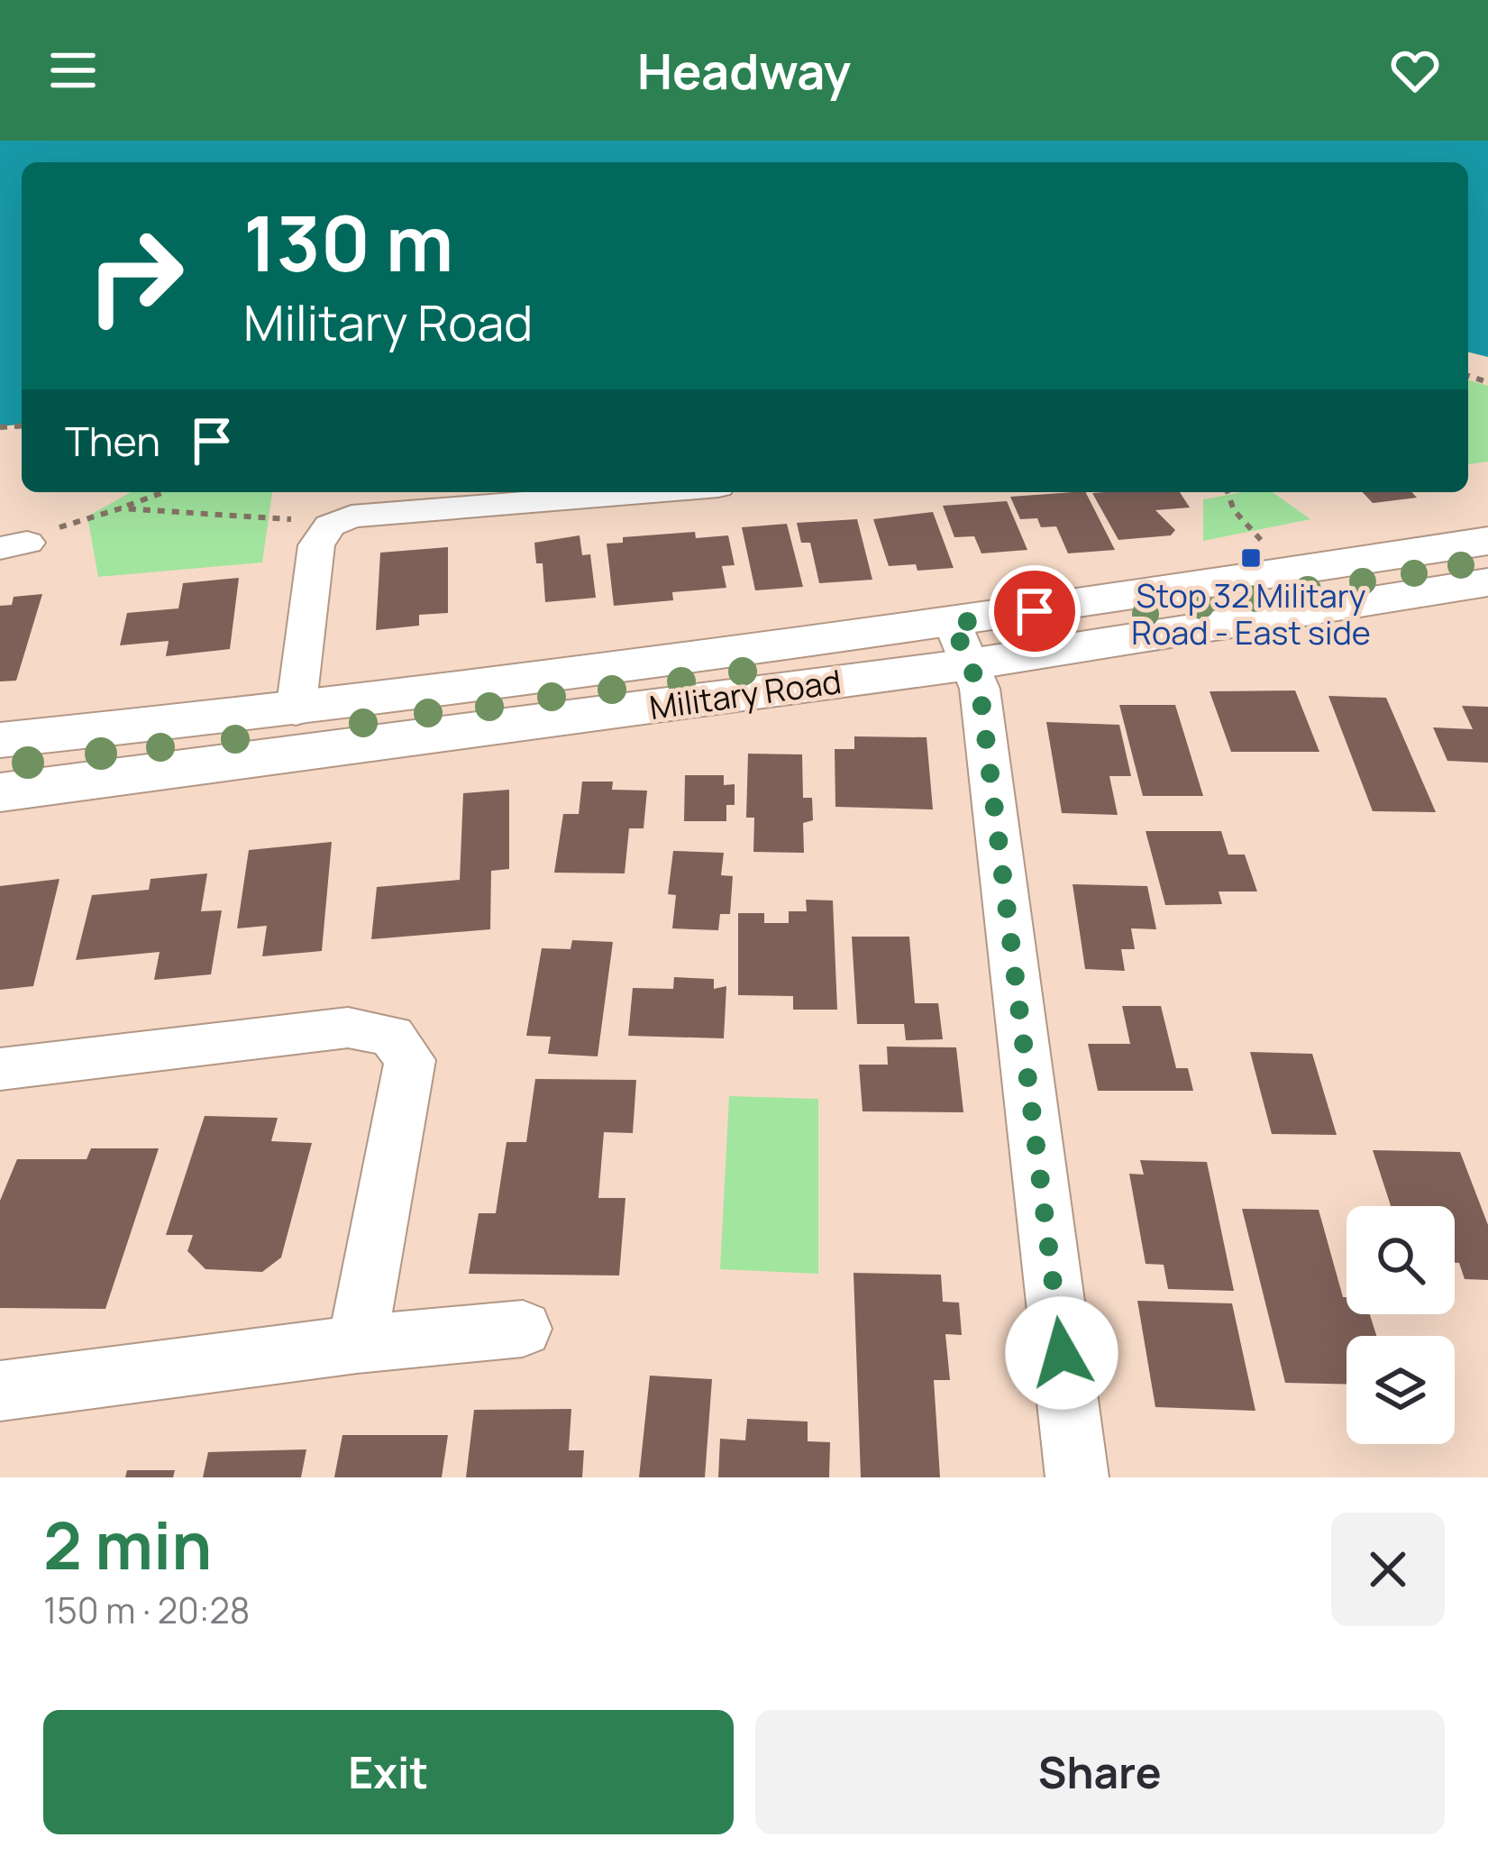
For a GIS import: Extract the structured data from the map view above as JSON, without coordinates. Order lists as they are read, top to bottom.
{
  "streets": {
    "main road": ["Military Road"]
  },
  "places": {
    "transit": ["Stop 32 Military Road - East side"]
  },
  "page": {
    "header": "Headway",
    "turn": ["130 m", "Military Road"],
    "then": "Then",
    "heading": ["2 min", "150 m · 20:28"],
    "buttons": ["Exit", "Share"]
  }
}
